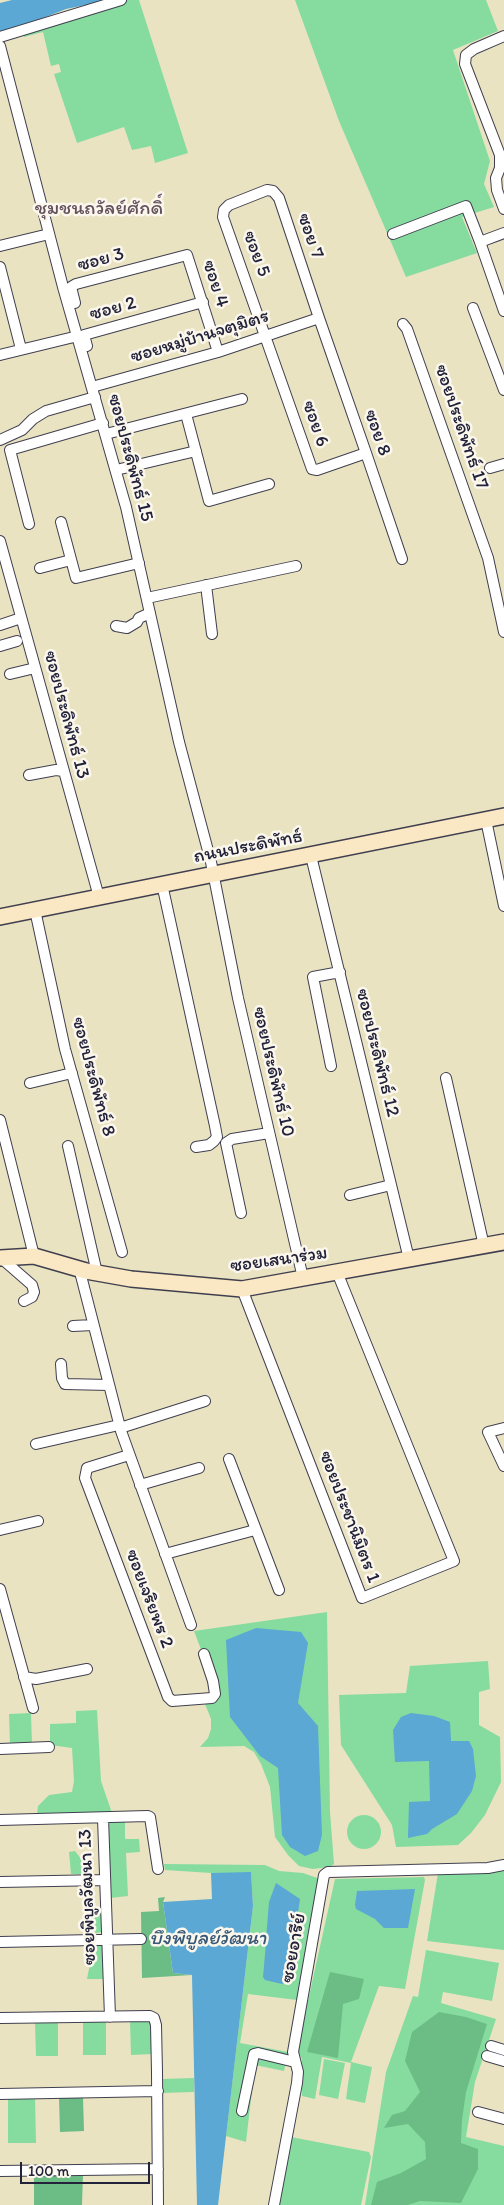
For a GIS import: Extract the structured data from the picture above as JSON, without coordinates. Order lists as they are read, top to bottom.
{
  "streets": {
    "street": [
      "ซอย 7",
      "ซอย 5",
      "ซอย 3",
      "ซอย 4",
      "ซอย 2",
      "ซอยหมู่บ้านจตุมิตร",
      "ซอย 6",
      "ซอยประดิพัทธ์ 17",
      "ซอย 8",
      "ซอยประดิพัทธ์ 15",
      "ซอยประดิพัทธ์ 13",
      "ถนนประดิพัทธ์",
      "ซอยประดิพัทธ์ 12",
      "ซอยประดิพัทธ์ 10",
      "ซอยประดิพัทธ์ 8",
      "ซอยเสนาร่วม",
      "ซอยประชานิมิตร 1",
      "ซอยเจริยพร 2",
      "ซอยพิบูลวัฒนา 13",
      "ซอยอารีย์"
    ]
  },
  "crossings": [
    ["ซอย 7", "ซอย 5"],
    ["ซอย 7", "ซอยหมู่บ้านจตุมิตร"],
    ["ซอย 7", "ซอย 8"],
    ["ซอย 5", "ซอยหมู่บ้านจตุมิตร"],
    ["ซอย 5", "ซอย 6"],
    ["ซอย 3", "ซอย 4"],
    ["ซอย 3", "ซอย 2"],
    ["ซอย 3", "ซอยประดิพัทธ์ 15"],
    ["ซอย 4", "ซอย 2"],
    ["ซอย 4", "ซอยหมู่บ้านจตุมิตร"],
    ["ซอย 2", "ซอยประดิพัทธ์ 15"],
    ["ซอยหมู่บ้านจตุมิตร", "ซอย 6"],
    ["ซอยหมู่บ้านจตุมิตร", "ซอย 8"],
    ["ซอยหมู่บ้านจตุมิตร", "ซอยประดิพัทธ์ 15"],
    ["ซอย 6", "ซอย 8"],
    ["ซอยประดิพัทธ์ 15", "ถนนประดิพัทธ์"],
    ["ซอยประดิพัทธ์ 15", "ซอยประดิพัทธ์ 10"],
    ["ซอยประดิพัทธ์ 13", "ถนนประดิพัทธ์"],
    ["ถนนประดิพัทธ์", "ซอยประดิพัทธ์ 12"],
    ["ถนนประดิพัทธ์", "ซอยประดิพัทธ์ 10"],
    ["ถนนประดิพัทธ์", "ซอยประดิพัทธ์ 8"],
    ["ซอยประดิพัทธ์ 12", "ซอยเสนาร่วม"],
    ["ซอยประดิพัทธ์ 10", "ซอยเสนาร่วม"],
    ["ซอยเสนาร่วม", "ซอยประชานิมิตร 1"],
    ["ซอยเสนาร่วม", "ซอยเจริยพร 2"]
  ],
  "districts": ["ชุมชนถวัลย์ศักดิ์"],
  "water": ["บึงพิบูลย์วัฒนา"],
  "scale_bar": "100 m"
}
